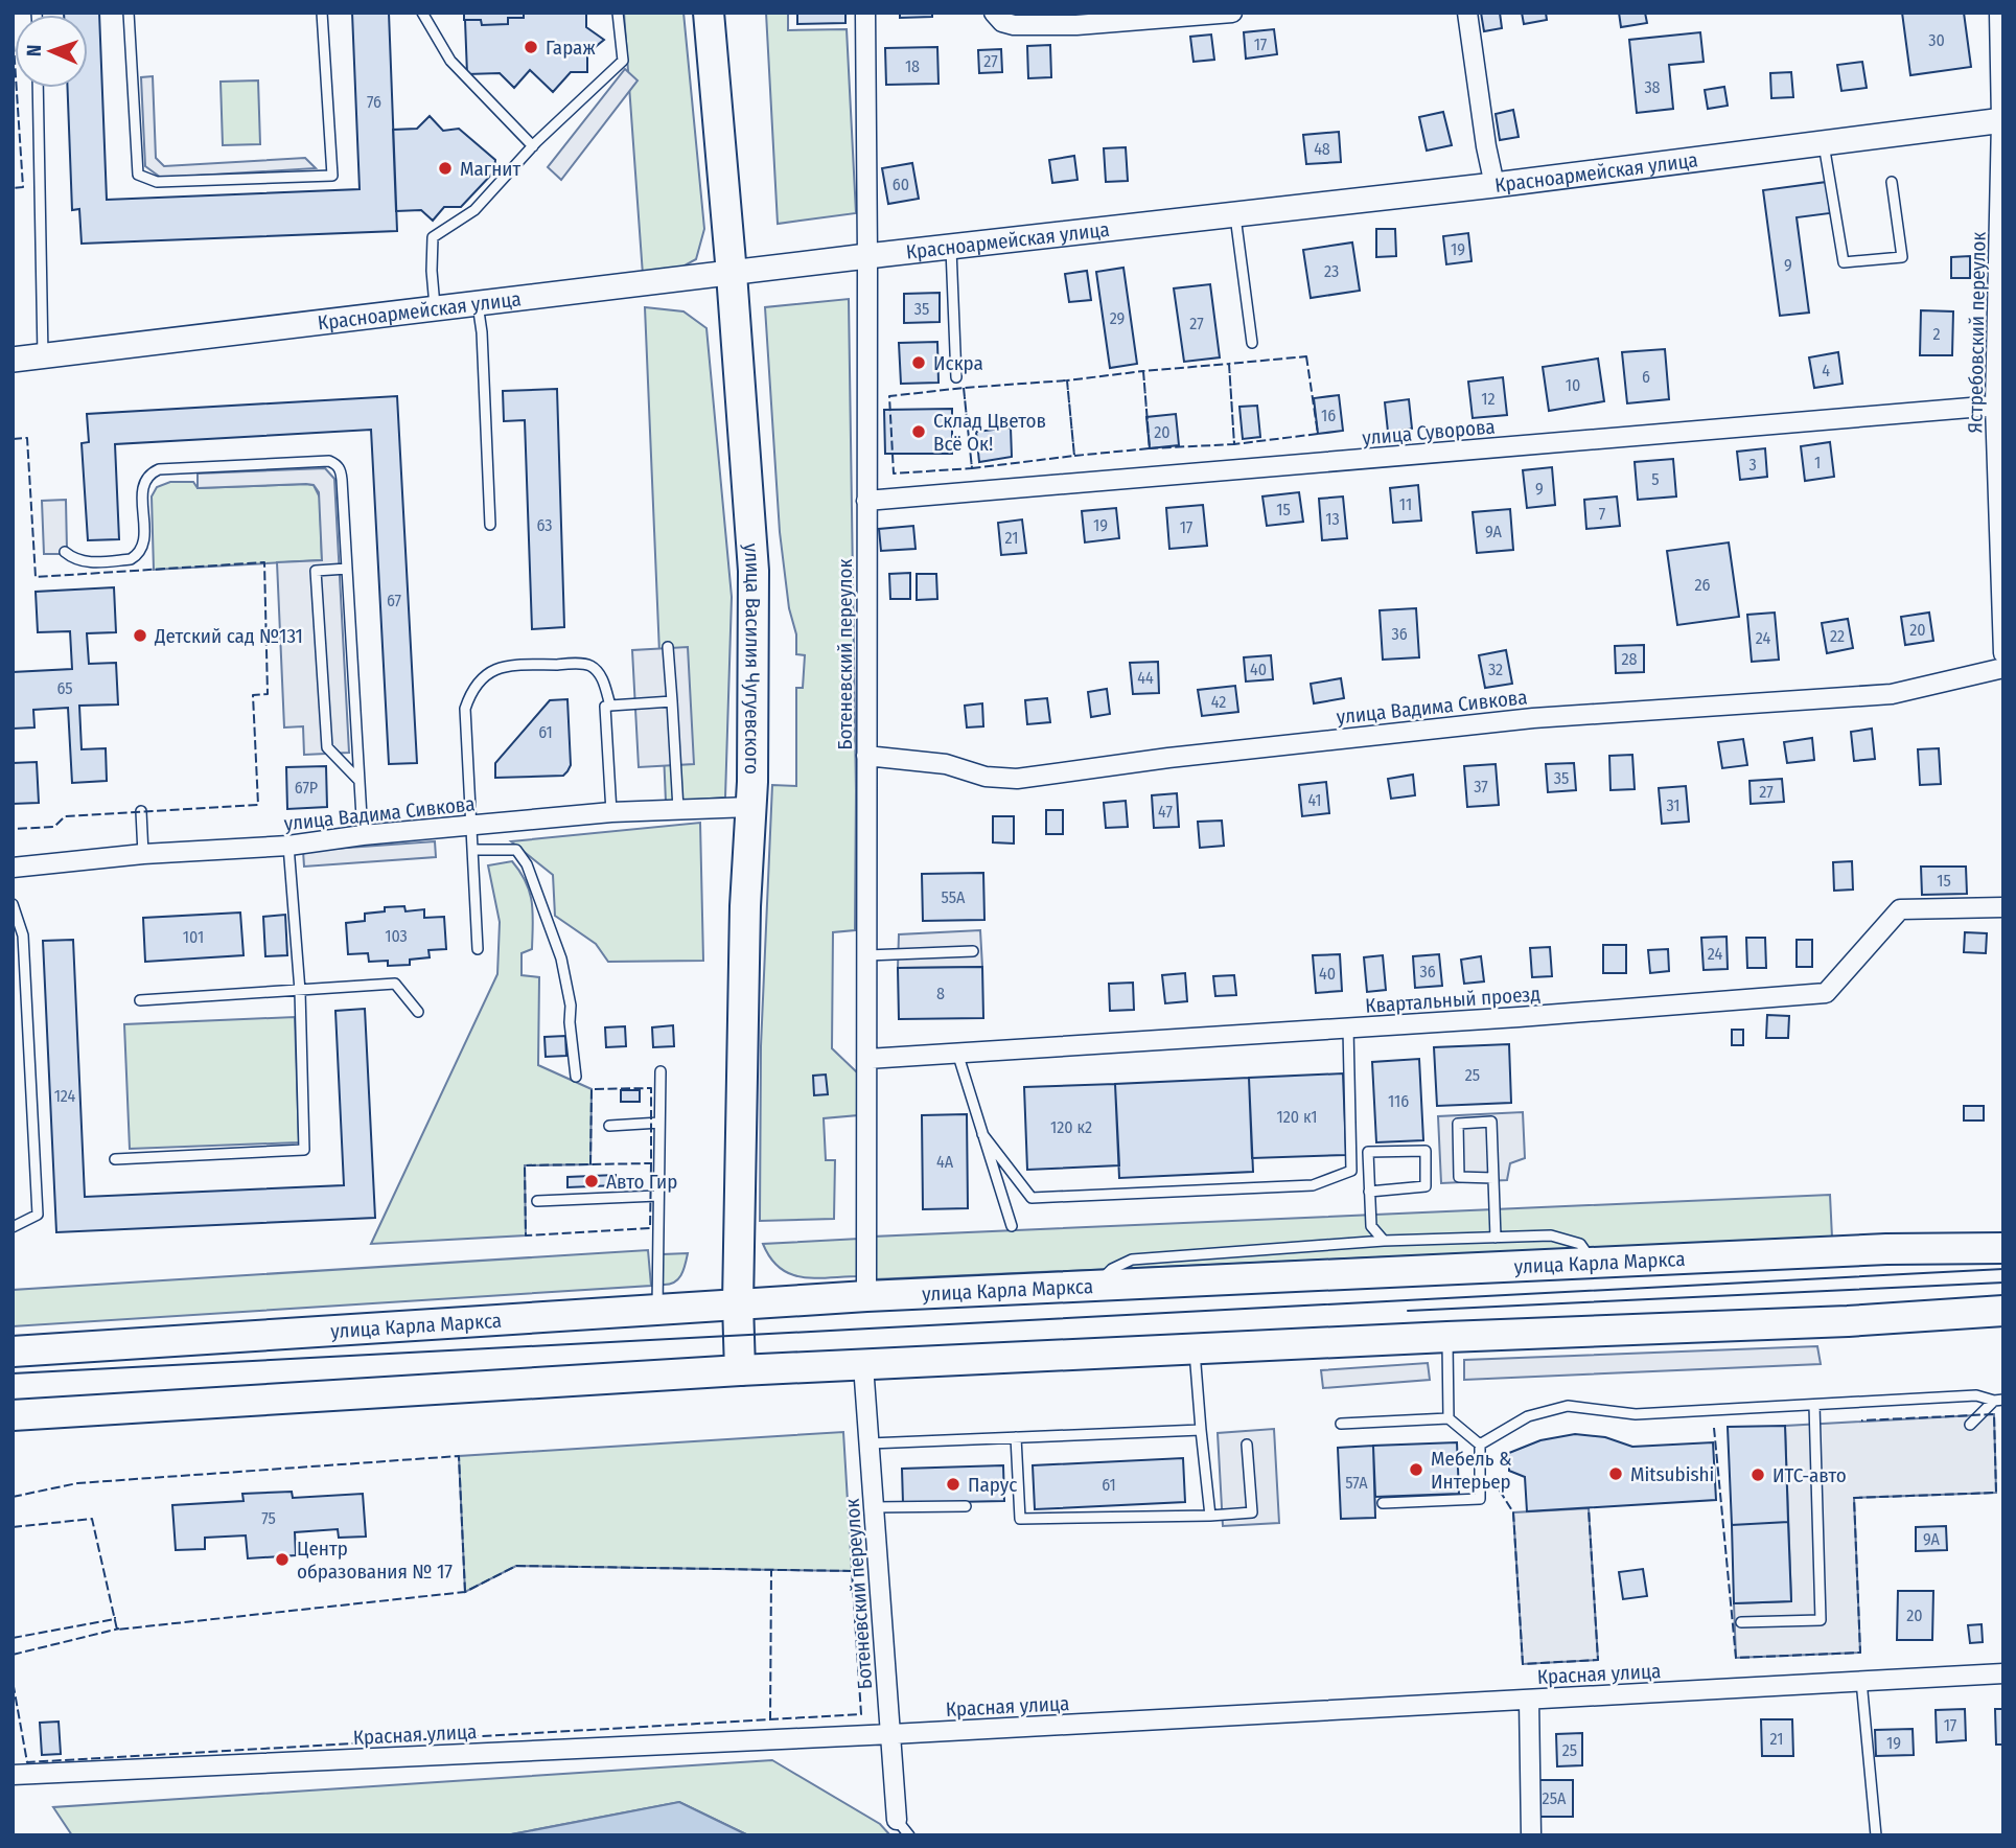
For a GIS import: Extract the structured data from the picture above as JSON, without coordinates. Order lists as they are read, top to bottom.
{
  "streets": {
    "main road": ["улица Василия Чугуевского", "улица Карла Маркса"],
    "street": [
      "Красноармейская улица",
      "Ястребовский переулок",
      "улица Суворова",
      "Ботеневский переулок",
      "улица Вадима Сивкова",
      "Квартальный проезд",
      "Красная улица"
    ]
  },
  "crossings": [
    ["Красноармейская улица", "Ястребовский переулок"],
    ["Красноармейская улица", "Ботеневский переулок"],
    ["Красноармейская улица", "улица Василия Чугуевского"],
    ["Ястребовский переулок", "улица Суворова"],
    ["улица Суворова", "Ботеневский переулок"],
    ["Ботеневский переулок", "улица Вадима Сивкова"],
    ["Ботеневский переулок", "Квартальный проезд"],
    ["Ботеневский переулок", "улица Карла Маркса"],
    ["Ботеневский переулок", "Красная улица"],
    ["улица Василия Чугуевского", "улица Вадима Сивкова"],
    ["улица Василия Чугуевского", "улица Карла Маркса"]
  ],
  "places": [
    "Гараж",
    "Магнит",
    "Искра",
    "Склад Цветов Всё Ок!",
    "Детский сад №131",
    "Авто Гир",
    "Мебель & Интерьер",
    "Mitsubishi",
    "ИТС-авто",
    "Парус",
    "Центр образования № 17"
  ],
  "house_numbers": [
    "30",
    "17",
    "27",
    "18",
    "38",
    "76",
    "48",
    "60",
    "19",
    "9",
    "23",
    "35",
    "29",
    "27",
    "2",
    "4",
    "6",
    "10",
    "12",
    "16",
    "20",
    "1",
    "3",
    "5",
    "9",
    "11",
    "15",
    "7",
    "13",
    "63",
    "19",
    "17",
    "9А",
    "21",
    "26",
    "67",
    "20",
    "36",
    "22",
    "24",
    "28",
    "40",
    "32",
    "44",
    "65",
    "42",
    "61",
    "35",
    "37",
    "67Р",
    "27",
    "41",
    "31",
    "47",
    "15",
    "55А",
    "103",
    "101",
    "24",
    "36",
    "40",
    "8",
    "25",
    "124",
    "116",
    "120 к1",
    "120 к2",
    "4А",
    "57А",
    "61",
    "75",
    "9А",
    "20",
    "17",
    "21",
    "19",
    "25",
    "25А"
  ],
  "north": "left"
}
